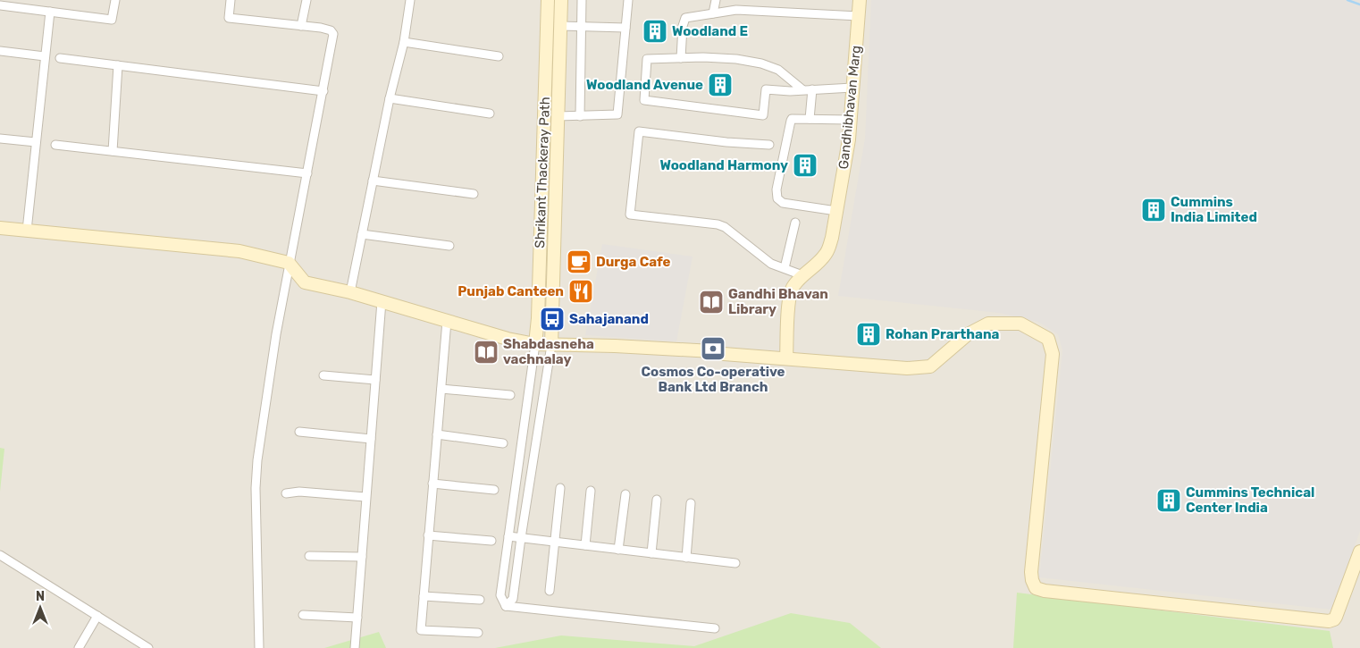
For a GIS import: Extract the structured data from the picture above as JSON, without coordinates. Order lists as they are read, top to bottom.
{
  "streets": {
    "street": ["Gandhibhavan Marg", "Shrikant Thackeray Path"]
  },
  "places": {
    "building": [
      "Woodland E",
      "Woodland Avenue",
      "Woodland Harmony",
      "Cummins India Limited",
      "Rohan Prarthana",
      "Cummins Technical Center India"
    ],
    "cafe": ["Durga Cafe"],
    "restaurant": ["Punjab Canteen"],
    "library": ["Gandhi Bhavan Library", "Shabdasneha vachnalay"],
    "bus stop": ["Sahajanand"],
    "bank": ["Cosmos Co-operative Bank Ltd Branch"]
  },
  "north": "top"
}
